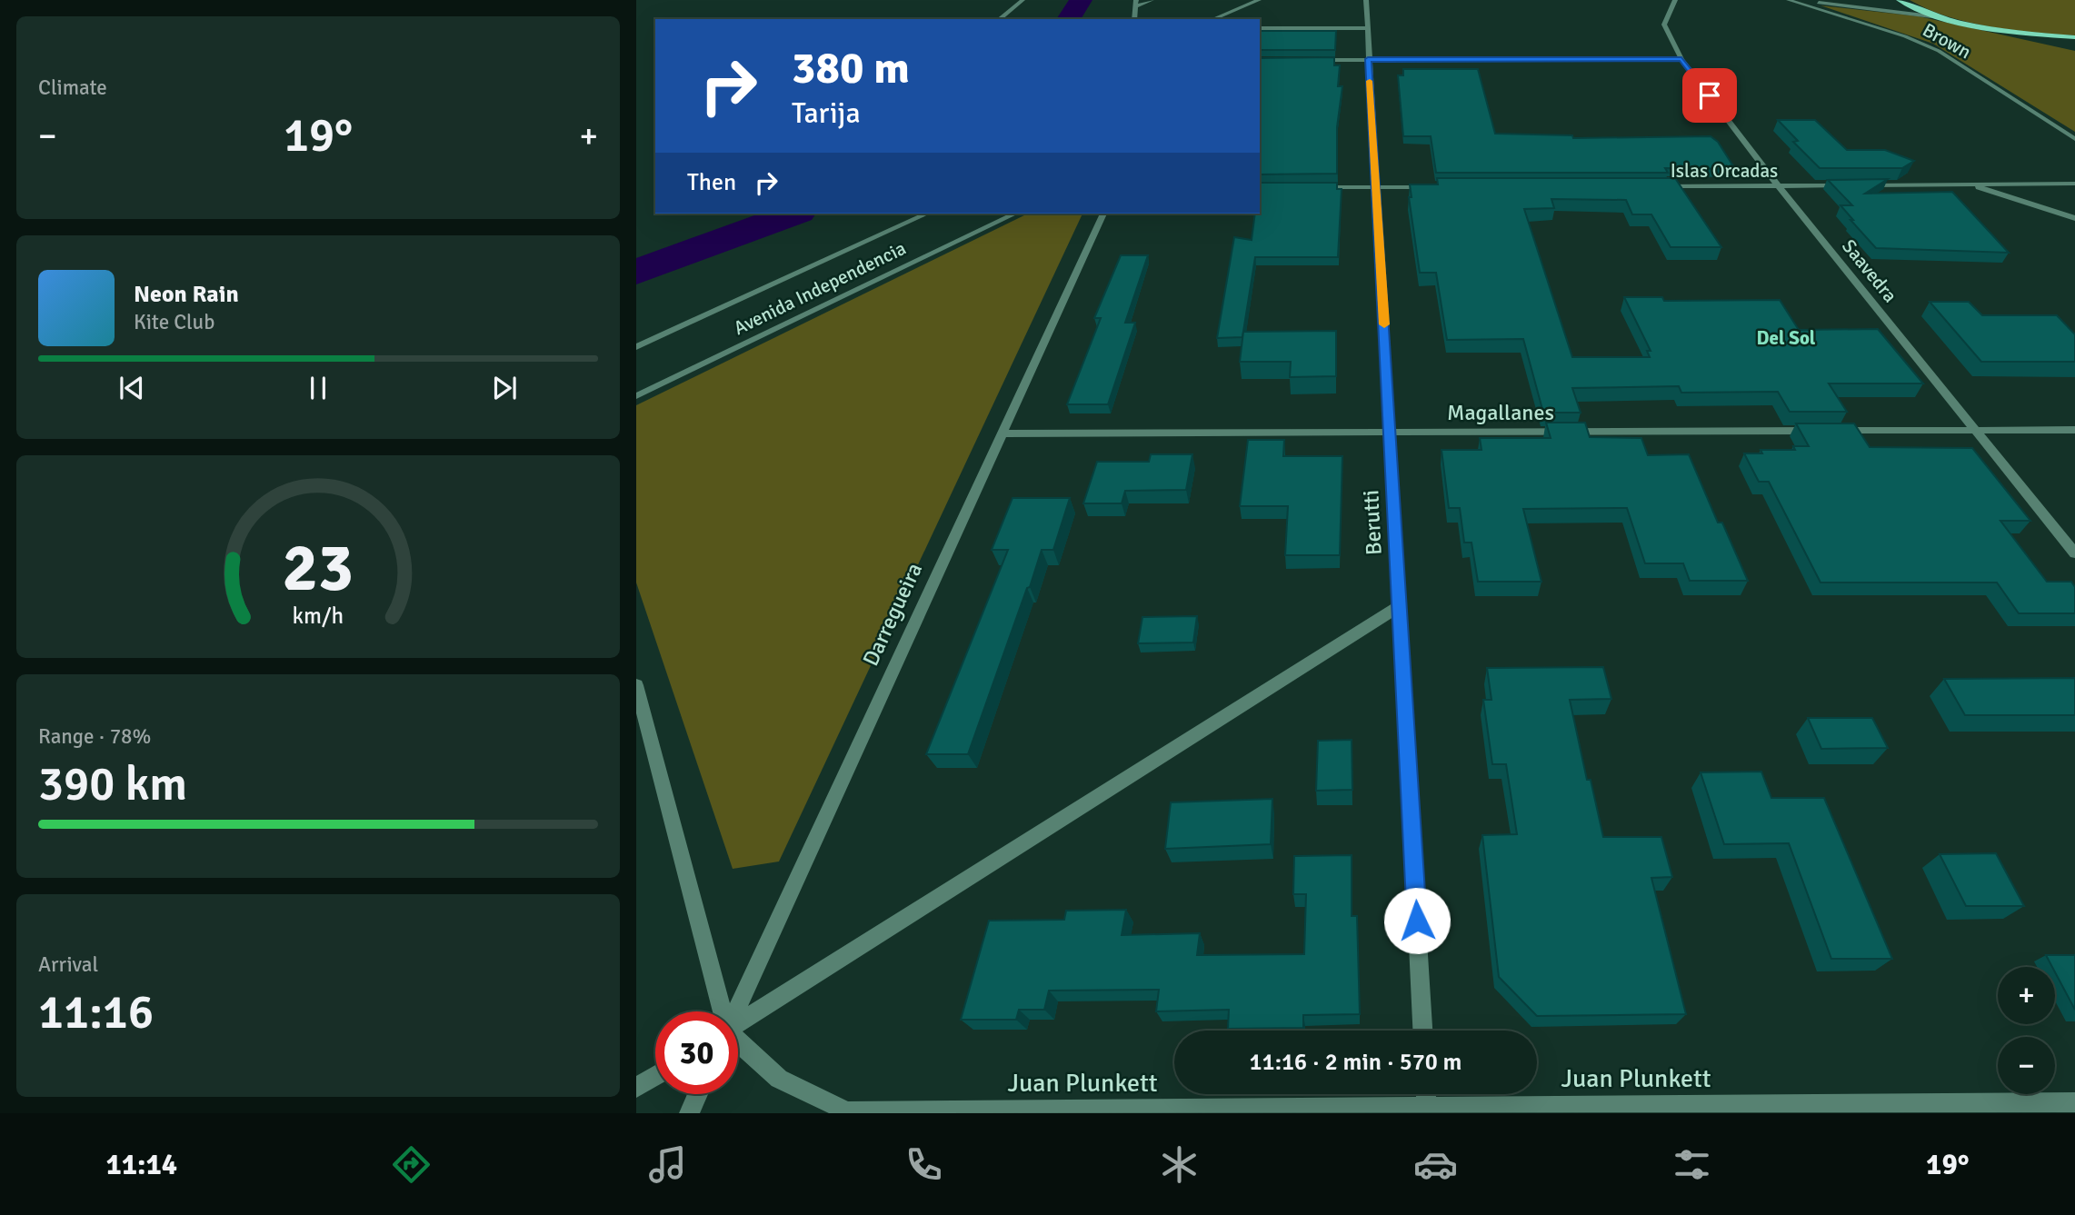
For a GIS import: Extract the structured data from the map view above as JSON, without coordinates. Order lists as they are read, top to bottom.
{
  "streets": {
    "street": [
      "Brown",
      "Islas Orcadas",
      "Saavedra",
      "Avenida Independencia",
      "Magallanes",
      "Berutti",
      "Darregueira",
      "Juan Plunkett"
    ]
  },
  "crossings": [
    ["Islas Orcadas", "Saavedra"],
    ["Magallanes", "Berutti"],
    ["Magallanes", "Darregueira"]
  ],
  "districts": ["Del Sol"],
  "page": {
    "tile": [
      "Climate",
      ["Range · 78%", "390 km"],
      ["Arrival", "11:16"]
    ],
    "turn": ["380 m", "Tarija"],
    "heat": ["−", "19°", "+"],
    "then": "Then",
    "song": ["Neon Rain", "Kite Club"],
    "map_buttons": ["+", "−"],
    "limit": "30",
    "trip": "11:16 · 2 min · 570 m",
    "tabs": ["11:14", "19°"],
    "gauge": ["23", "km/h"]
  }
}
